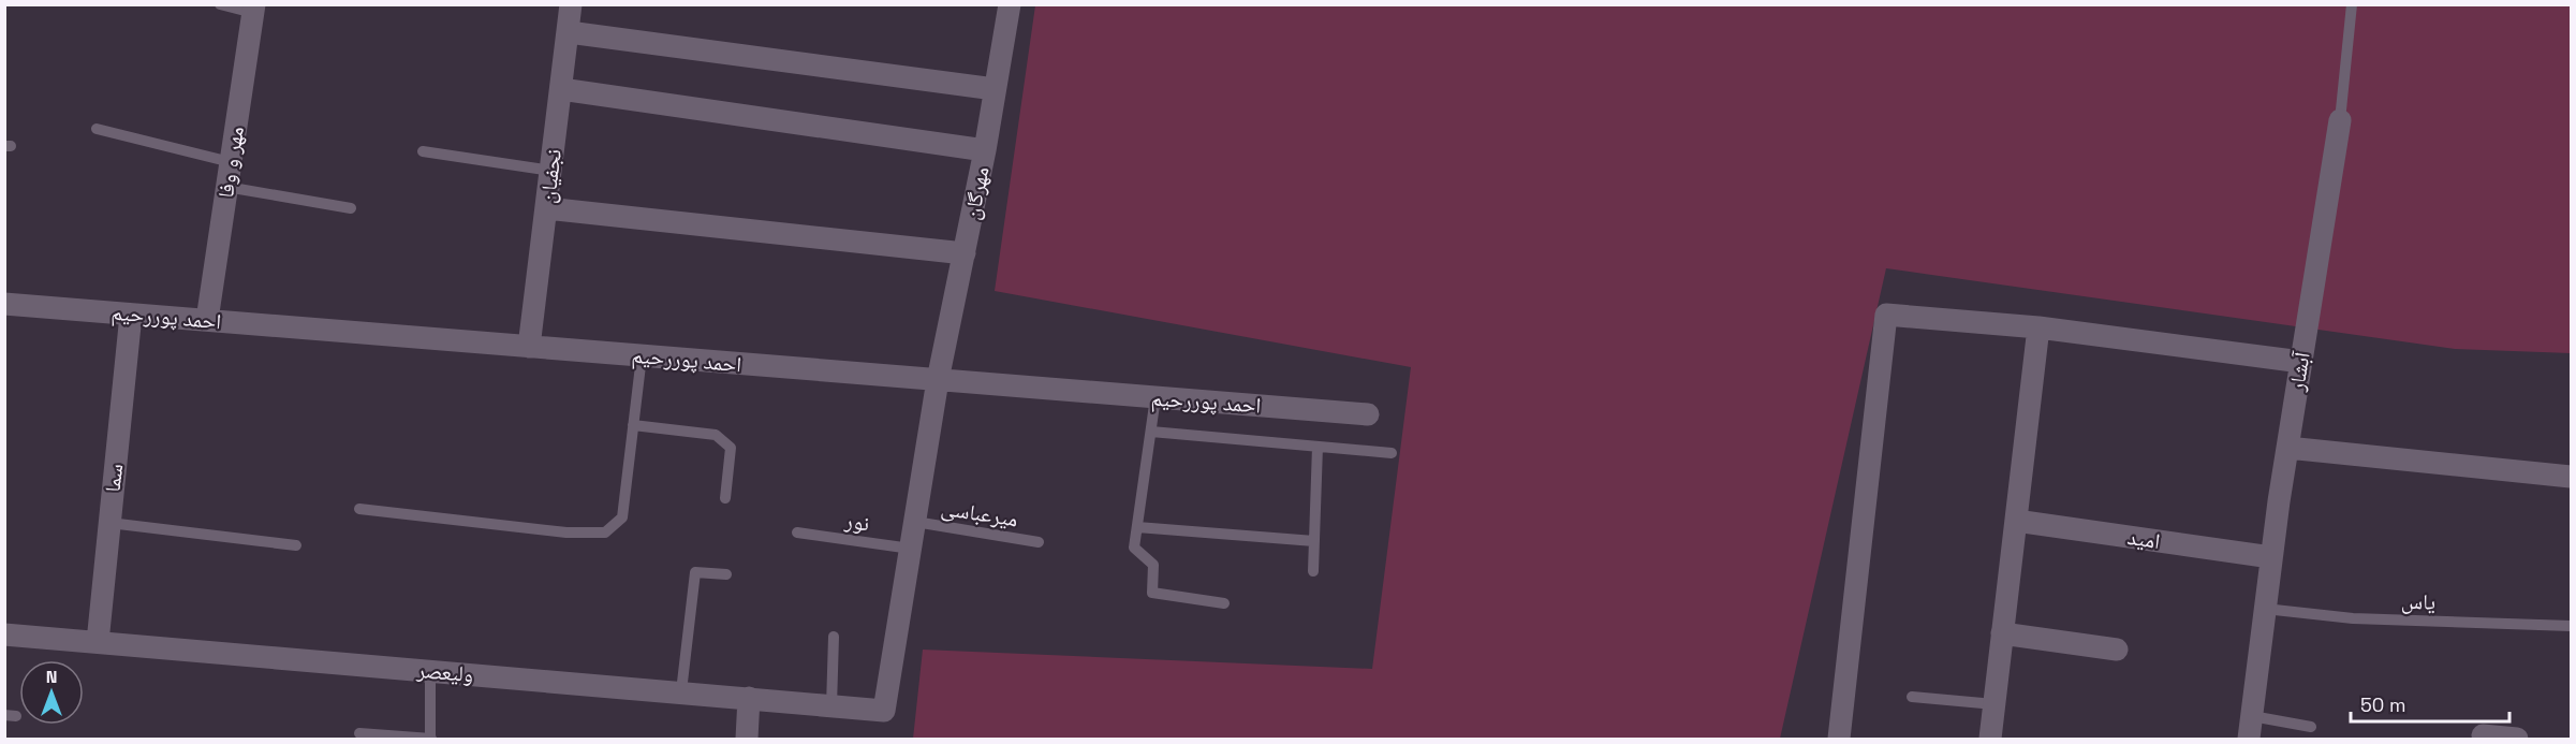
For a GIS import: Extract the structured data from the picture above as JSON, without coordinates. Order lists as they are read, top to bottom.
{
  "streets": {
    "street": [
      "مهر و وفا",
      "نجفیان",
      "مهرگان",
      "احمد پوررحیم",
      "آبشار",
      "سما",
      "امید",
      "ولیعصر"
    ],
    "lane": ["میرعباسی", "نور", "یاس"]
  },
  "crossings": [
    ["مهر و وفا", "احمد پوررحیم"],
    ["نجفیان", "احمد پوررحیم"],
    ["مهرگان", "احمد پوررحیم"],
    ["مهرگان", "میرعباسی"],
    ["مهرگان", "نور"],
    ["مهرگان", "ولیعصر"],
    ["احمد پوررحیم", "سما"],
    ["آبشار", "امید"],
    ["آبشار", "یاس"],
    ["سما", "ولیعصر"]
  ],
  "scale_bar": "50 m",
  "north": "top"
}
